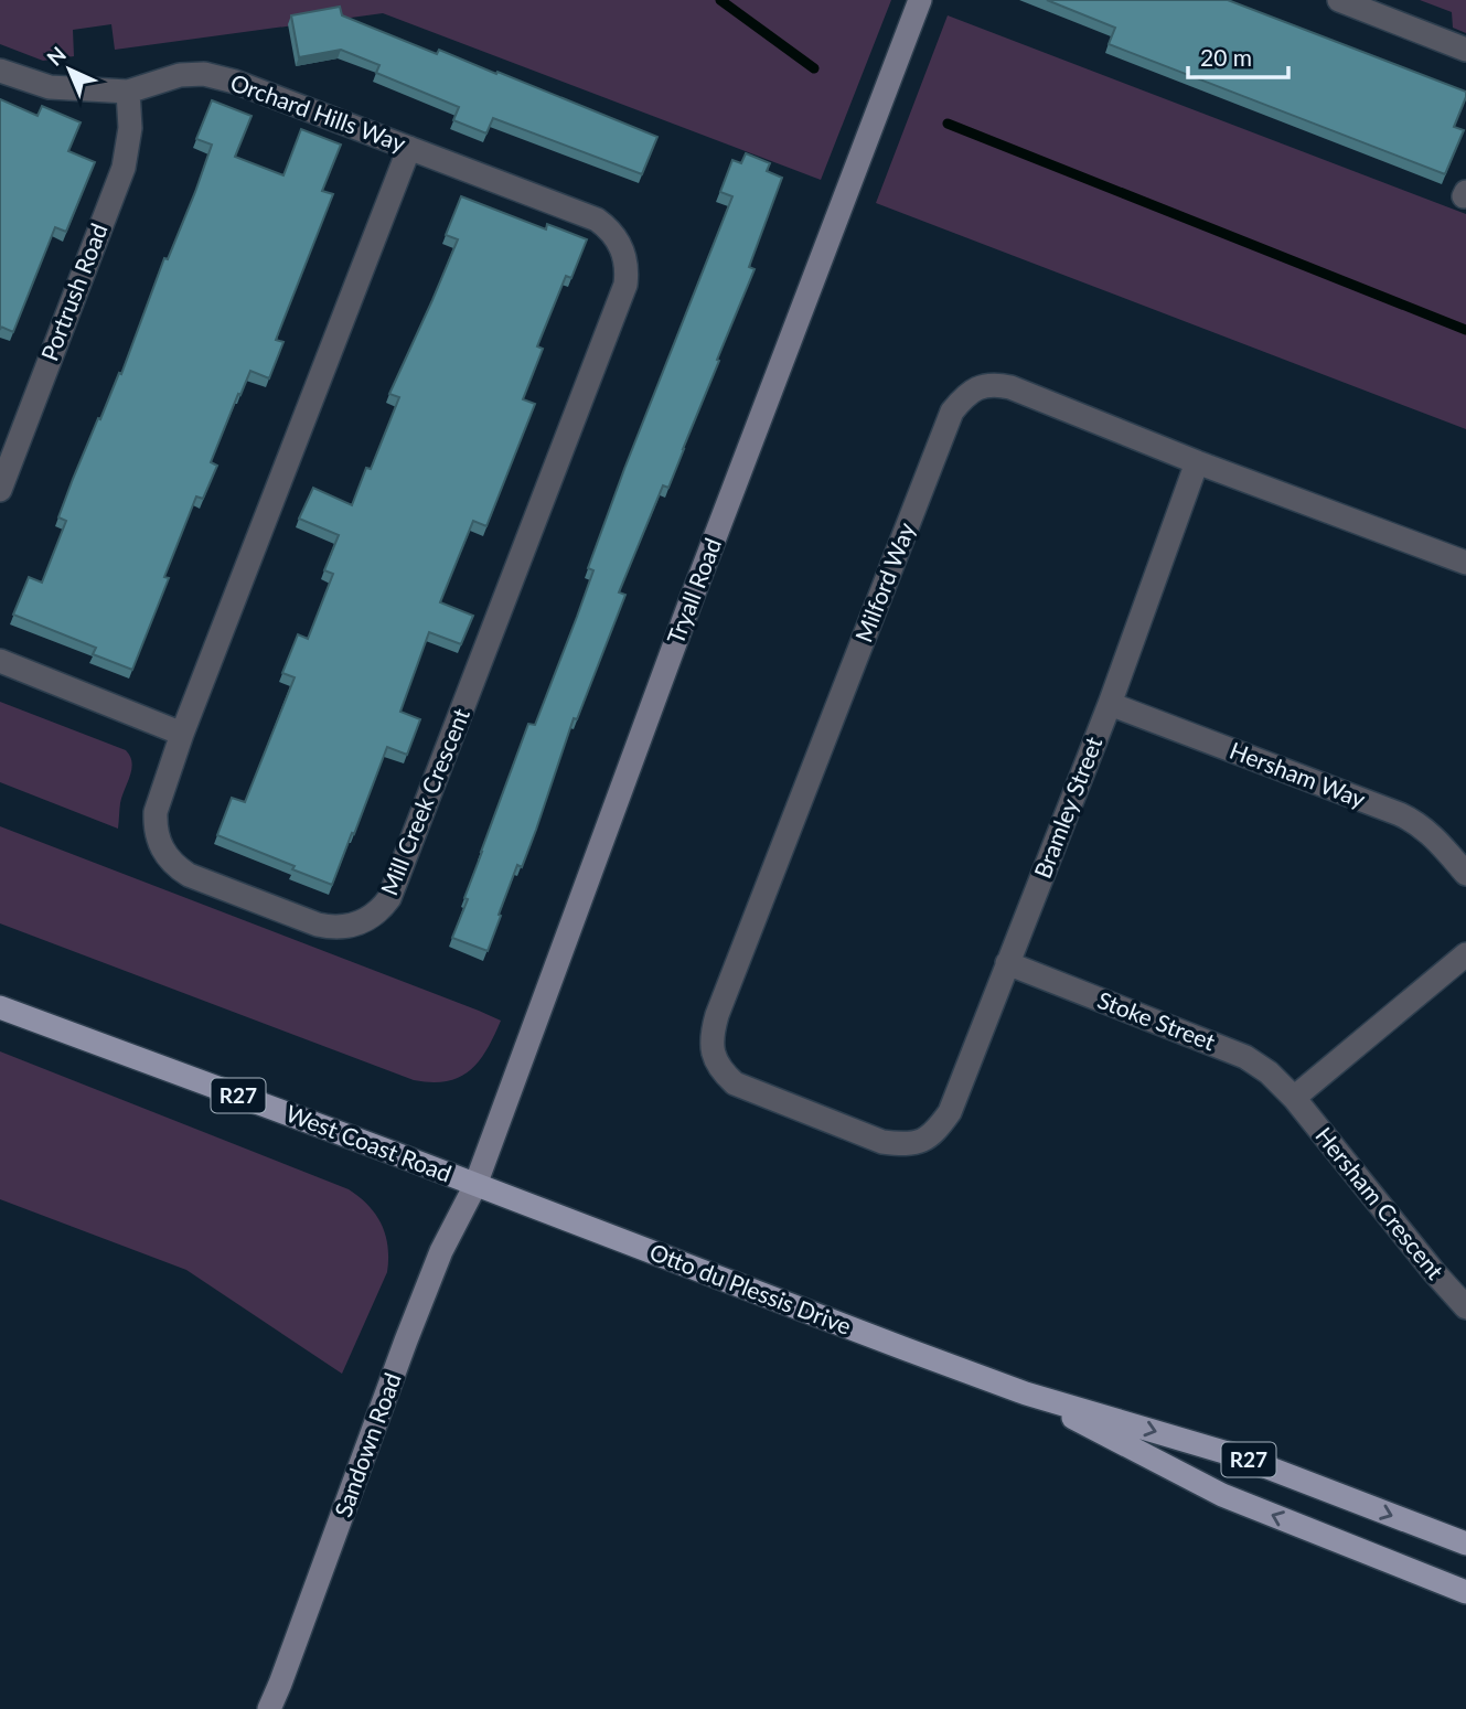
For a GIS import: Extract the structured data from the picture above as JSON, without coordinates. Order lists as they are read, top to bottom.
{
  "streets": {
    "main road": ["R27", "West Coast Road", "Otto du Plessis Drive"],
    "street": [
      "Orchard Hills Way",
      "Portrush Road",
      "Milford Way",
      "Tryall Road",
      "Hersham Way",
      "Mill Creek Crescent",
      "Bramley Street",
      "Stoke Street",
      "Hersham Crescent",
      "Sandown Road"
    ]
  },
  "crossings": [
    ["Orchard Hills Way", "Portrush Road"],
    ["Orchard Hills Way", "Mill Creek Crescent"],
    ["Milford Way", "Bramley Street"],
    ["Tryall Road", "West Coast Road"],
    ["Tryall Road", "Otto du Plessis Drive"],
    ["Tryall Road", "Sandown Road"],
    ["Hersham Way", "Bramley Street"],
    ["Bramley Street", "Stoke Street"],
    ["Stoke Street", "Hersham Crescent"],
    ["West Coast Road", "Otto du Plessis Drive"],
    ["West Coast Road", "Sandown Road"],
    ["Otto du Plessis Drive", "Sandown Road"]
  ],
  "scale_bar": "20 m",
  "north": "top left"
}
